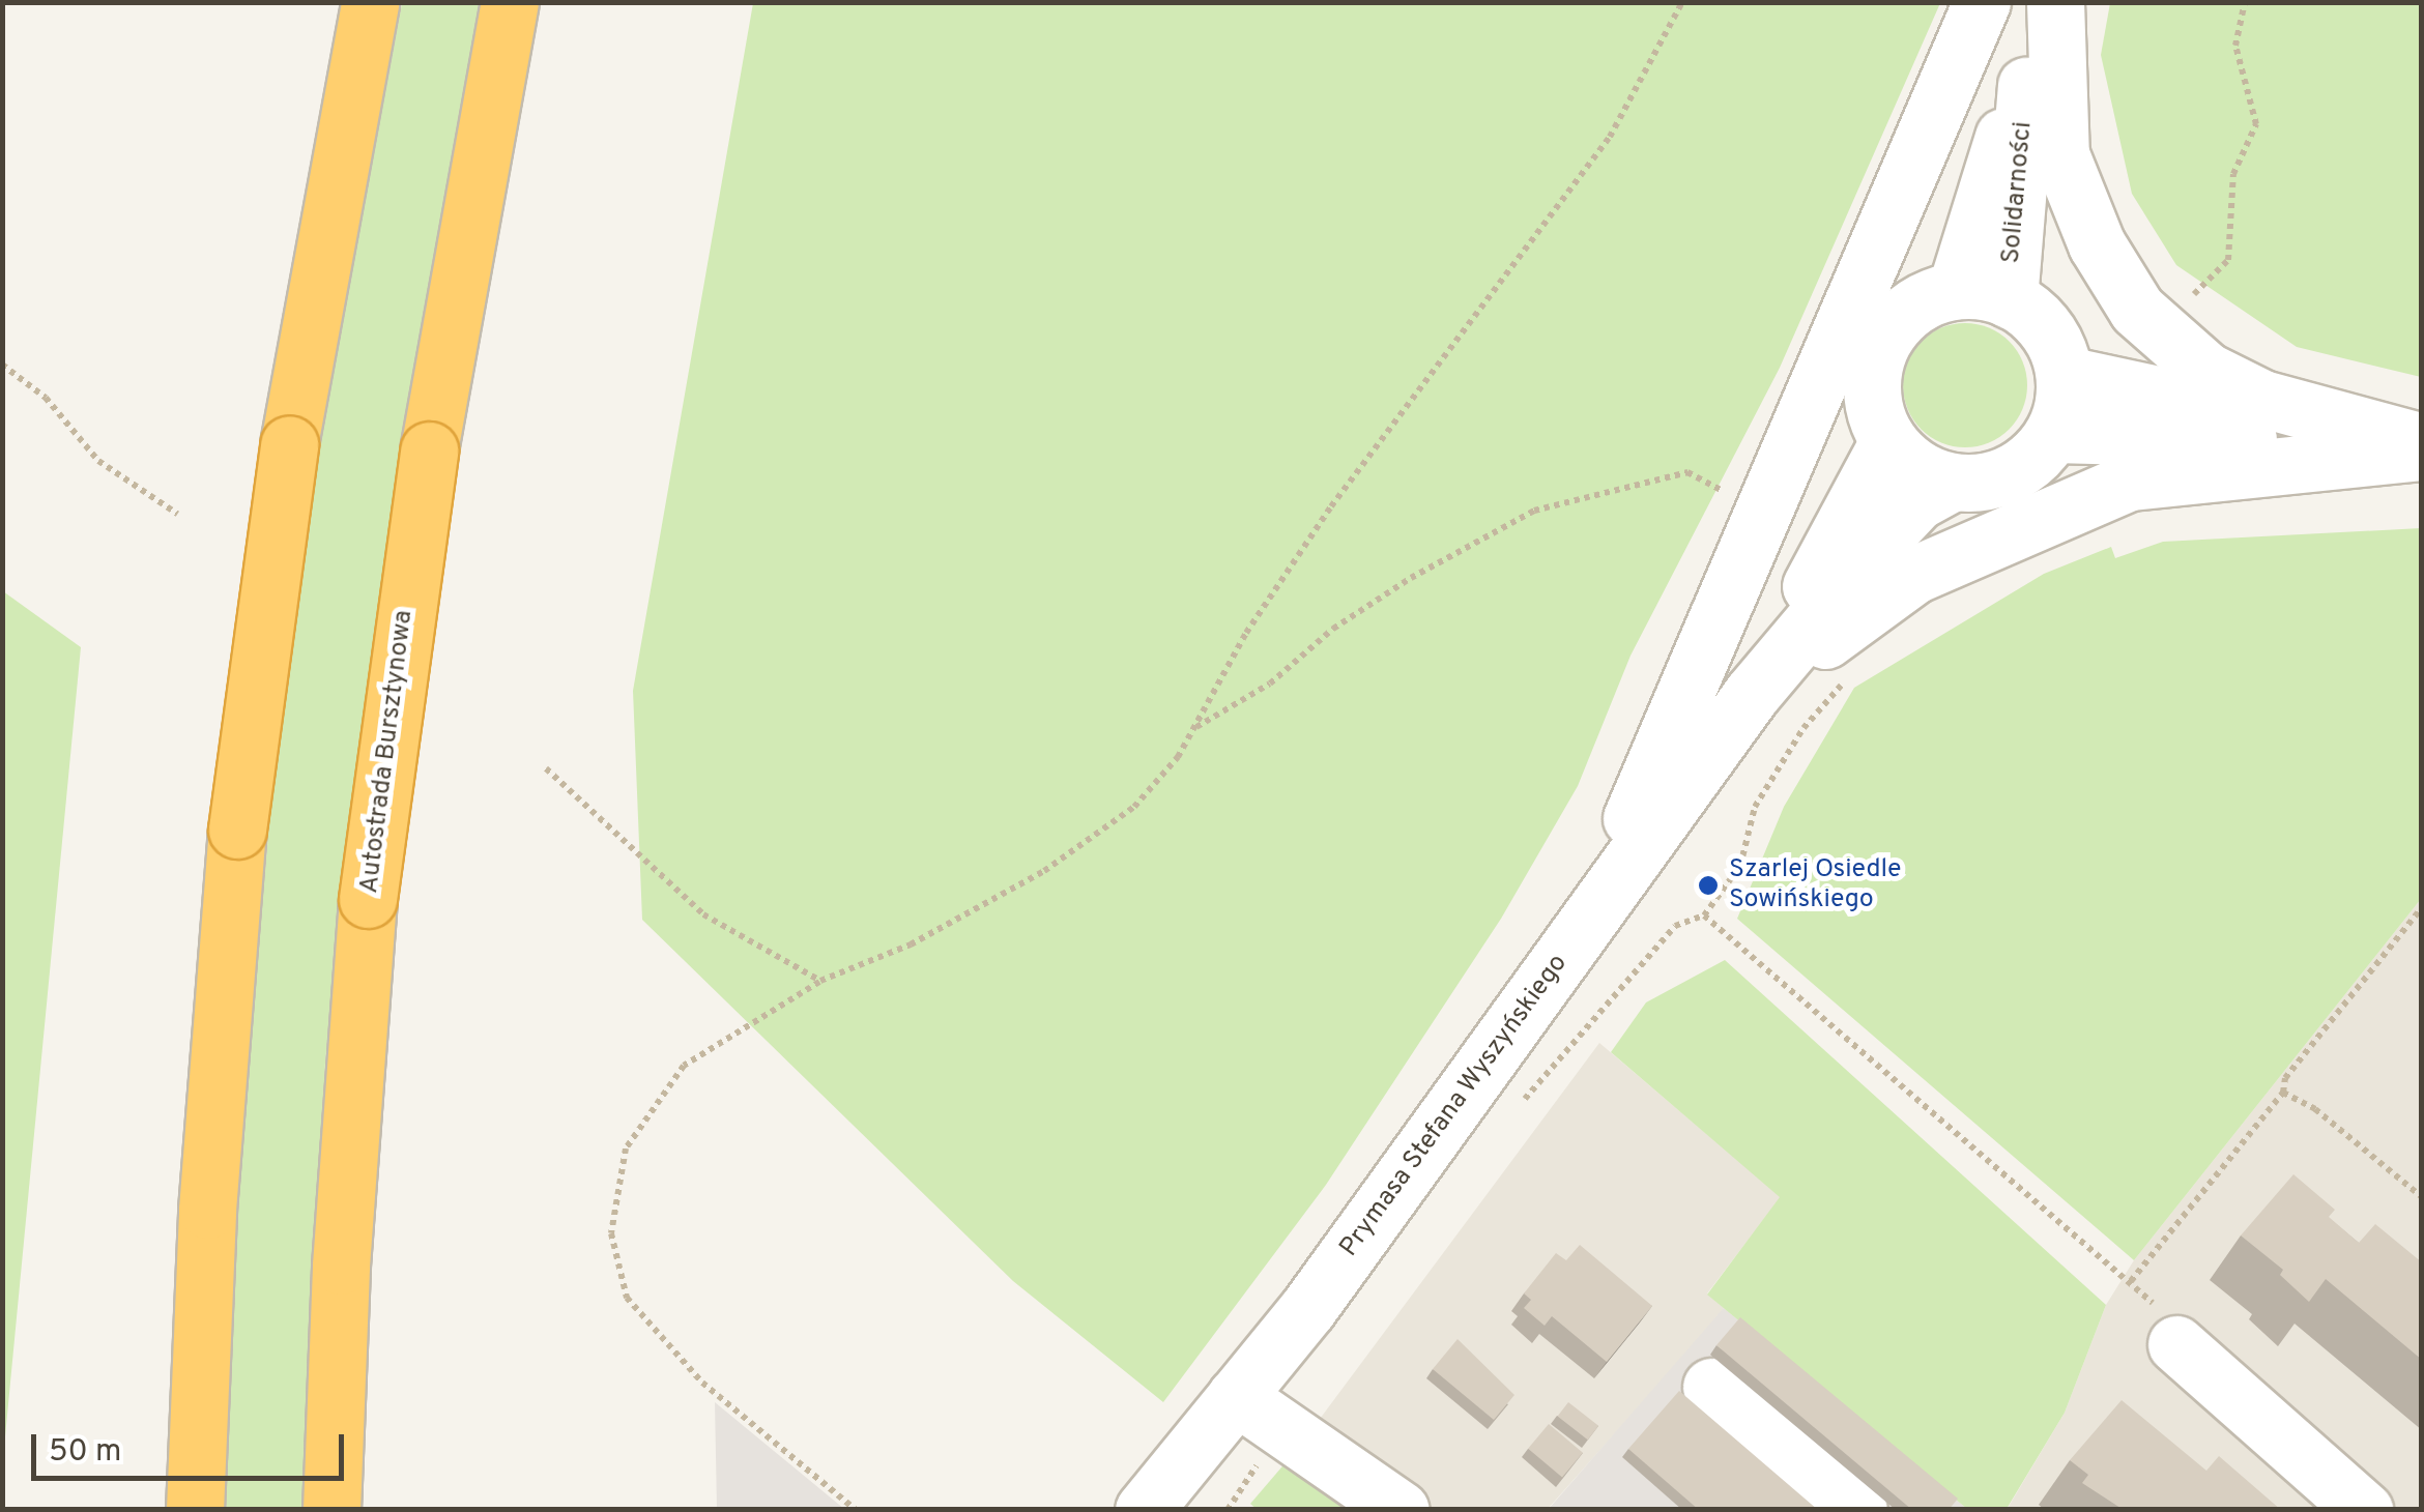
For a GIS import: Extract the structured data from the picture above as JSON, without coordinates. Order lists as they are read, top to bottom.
{
  "streets": {
    "highway": ["Autostrada Bursztynowa"],
    "street": ["Solidarności", "Prymasa Stefana Wyszyńskiego"]
  },
  "crossings": [
    ["Solidarności", "Prymasa Stefana Wyszyńskiego"]
  ],
  "places": ["Szarlej Osiedle Sowińskiego"],
  "scale_bar": "50 m"
}
